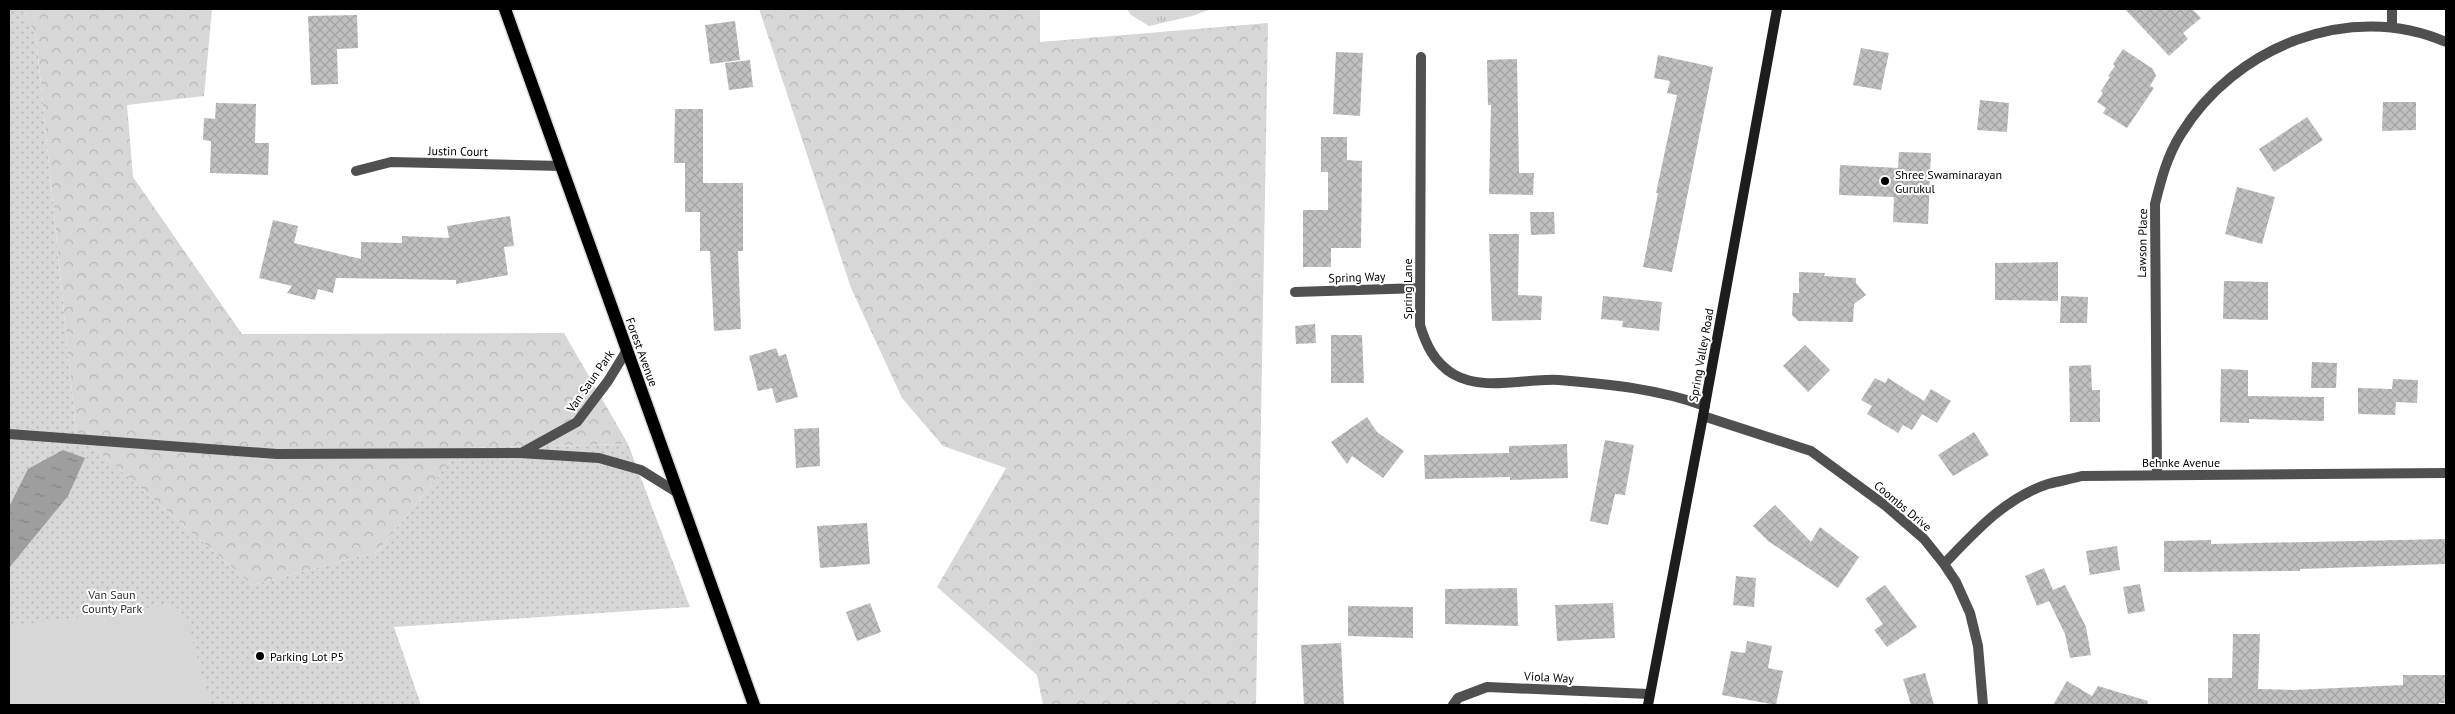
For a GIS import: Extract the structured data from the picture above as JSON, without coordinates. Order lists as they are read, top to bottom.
{
  "streets": {
    "main road": ["Forest Avenue"],
    "street": [
      "Justin Court",
      "Lawson Place",
      "Spring Way",
      "Spring Lane",
      "Spring Valley Road",
      "Van Saun Park",
      "Behnke Avenue",
      "Coombs Drive",
      "Viola Way"
    ]
  },
  "crossings": [
    ["Justin Court", "Forest Avenue"],
    ["Lawson Place", "Behnke Avenue"],
    ["Spring Way", "Spring Lane"],
    ["Spring Lane", "Spring Valley Road"],
    ["Spring Lane", "Coombs Drive"],
    ["Forest Avenue", "Van Saun Park"],
    ["Spring Valley Road", "Coombs Drive"],
    ["Spring Valley Road", "Viola Way"],
    ["Behnke Avenue", "Coombs Drive"]
  ],
  "parks": ["Van Saun County Park"],
  "places": ["Shree Swaminarayan Gurukul", "Parking Lot P5"]
}
